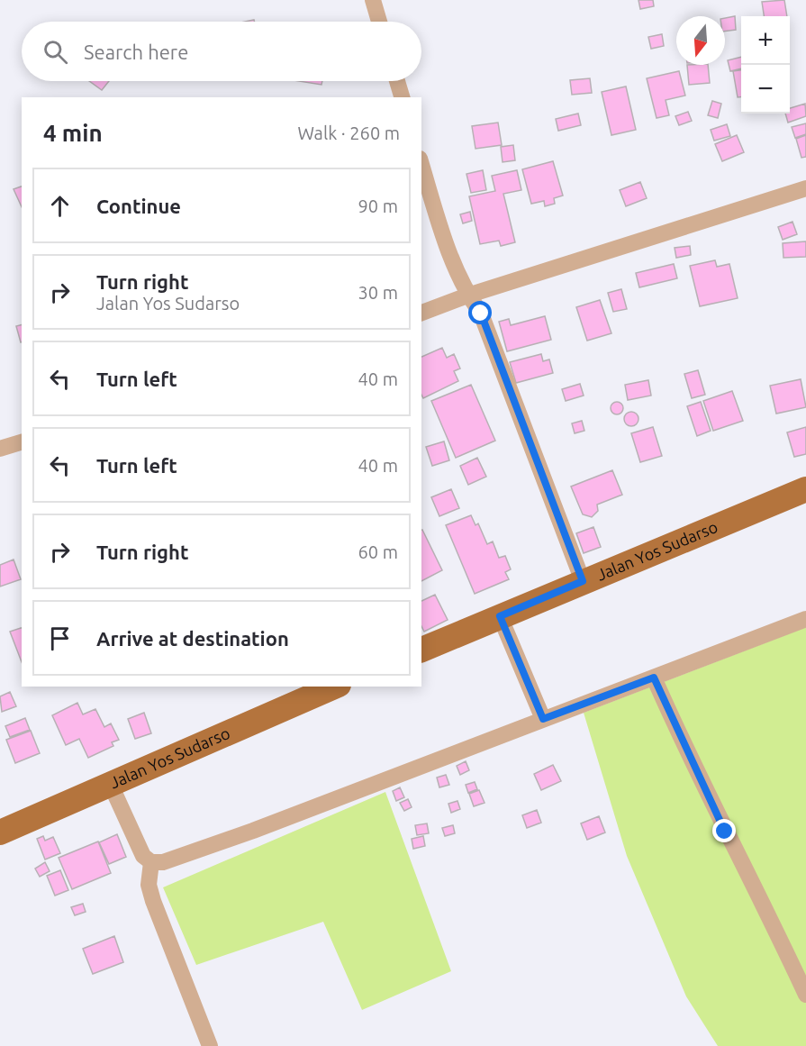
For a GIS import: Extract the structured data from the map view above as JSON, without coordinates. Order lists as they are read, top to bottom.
{
  "streets": {
    "main road": ["Jalan Yos Sudarso"]
  },
  "north": "bottom",
  "page": {
    "map_buttons": ["+", "−"],
    "search": "Search here",
    "heading": ["4 min", "Walk · 260 m"],
    "list": [
      ["Continue", "90 m"],
      ["Turn right", "Jalan Yos Sudarso", "30 m"],
      ["Turn left", "40 m"],
      ["Turn left", "40 m"],
      ["Turn right", "60 m"],
      "Arrive at destination"
    ]
  }
}
